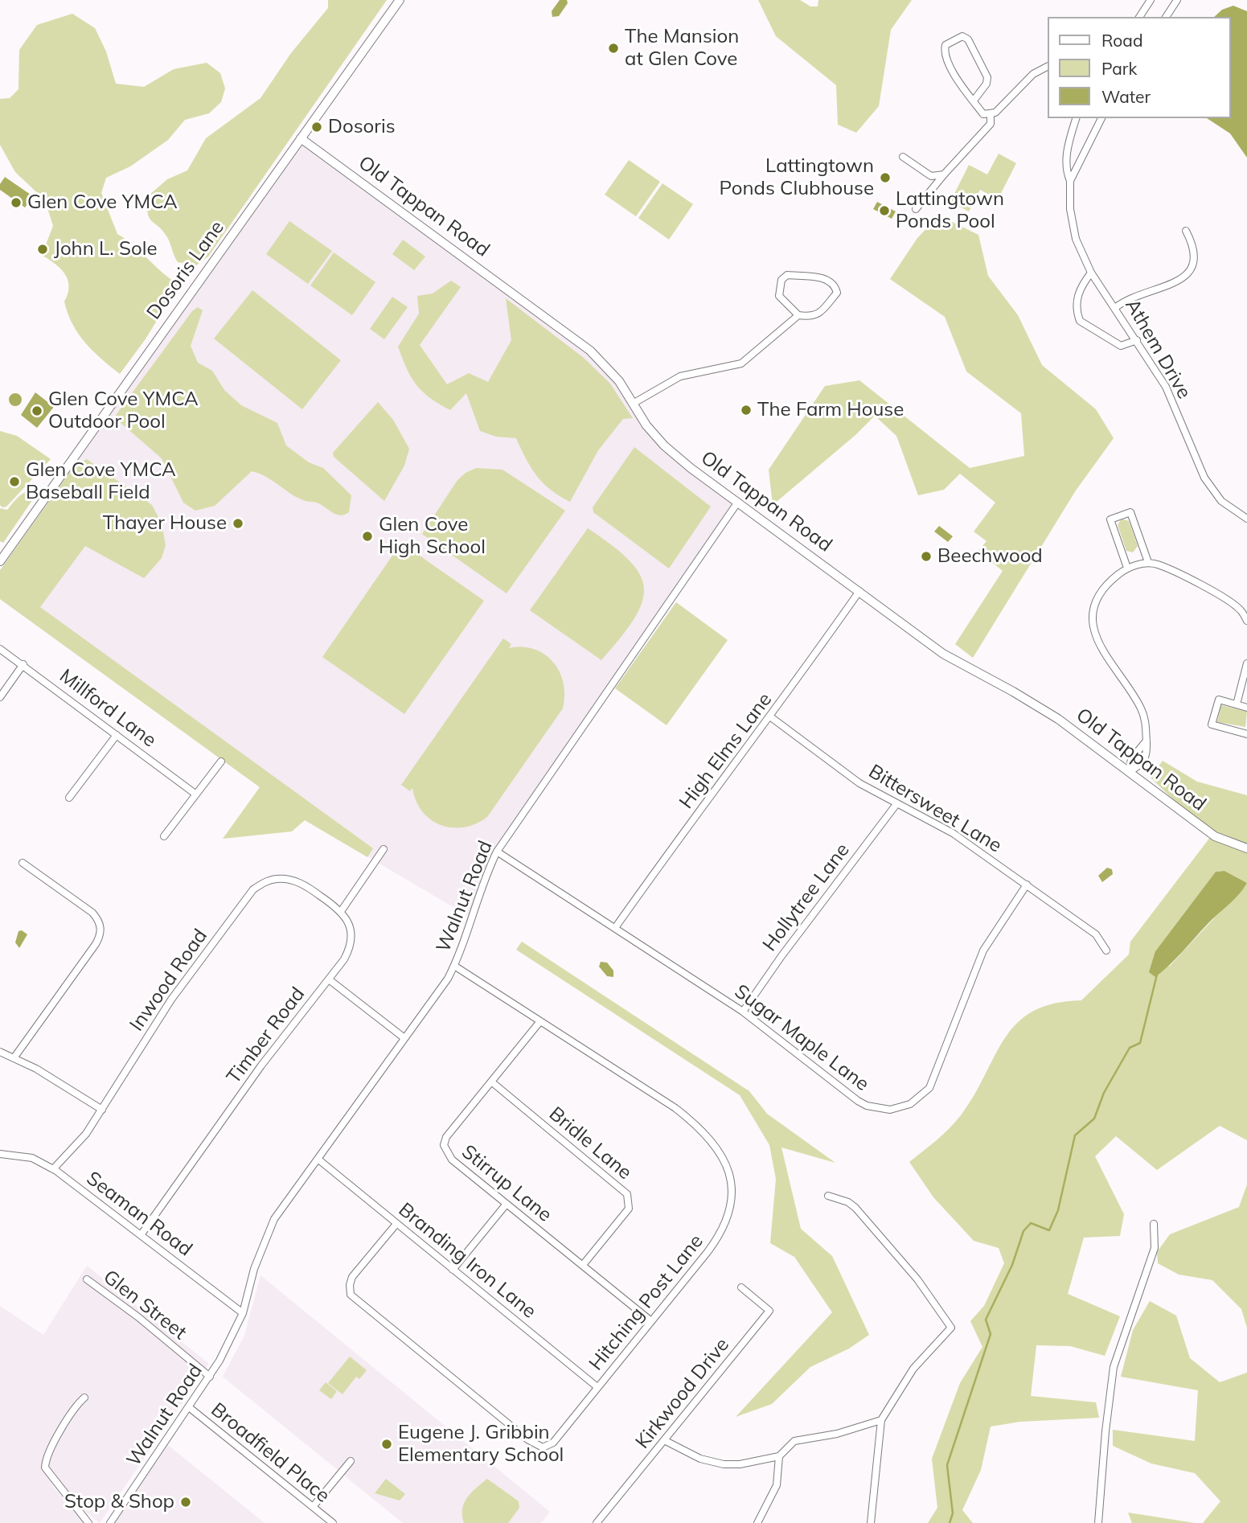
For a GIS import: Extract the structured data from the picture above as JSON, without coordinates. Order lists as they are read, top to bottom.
{
  "streets": {
    "street": [
      "Old Tappan Road",
      "Dosoris Lane",
      "Athem Drive",
      "Millford Lane",
      "High Elms Lane",
      "Bittersweet Lane",
      "Walnut Road",
      "Hollytree Lane",
      "Inwood Road",
      "Timber Road",
      "Sugar Maple Lane",
      "Bridle Lane",
      "Stirrup Lane",
      "Seaman Road",
      "Branding Iron Lane",
      "Hitching Post Lane",
      "Glen Street",
      "Kirkwood Drive",
      "Broadfield Place"
    ]
  },
  "crossings": [
    ["Old Tappan Road", "Dosoris Lane"],
    ["Old Tappan Road", "High Elms Lane"],
    ["Old Tappan Road", "Walnut Road"],
    ["High Elms Lane", "Bittersweet Lane"],
    ["High Elms Lane", "Sugar Maple Lane"],
    ["Bittersweet Lane", "Hollytree Lane"],
    ["Bittersweet Lane", "Sugar Maple Lane"],
    ["Walnut Road", "Sugar Maple Lane"],
    ["Walnut Road", "Seaman Road"],
    ["Walnut Road", "Branding Iron Lane"],
    ["Walnut Road", "Hitching Post Lane"],
    ["Walnut Road", "Glen Street"],
    ["Walnut Road", "Broadfield Place"],
    ["Hollytree Lane", "Sugar Maple Lane"],
    ["Inwood Road", "Timber Road"],
    ["Inwood Road", "Seaman Road"],
    ["Timber Road", "Seaman Road"],
    ["Bridle Lane", "Stirrup Lane"],
    ["Stirrup Lane", "Hitching Post Lane"],
    ["Branding Iron Lane", "Hitching Post Lane"]
  ],
  "places": [
    "The Mansion at Glen Cove",
    "Dosoris",
    "Lattingtown Ponds Clubhouse",
    "Glen Cove YMCA",
    "Lattingtown Ponds Pool",
    "John L. Sole",
    "The Farm House",
    "Glen Cove YMCA Outdoor Pool",
    "Glen Cove YMCA Baseball Field",
    "Thayer House",
    "Glen Cove High School",
    "Beechwood",
    "Eugene J. Gribbin Elementary School",
    "Stop & Shop"
  ],
  "legend": ["Road", "Park", "Water"]
}
